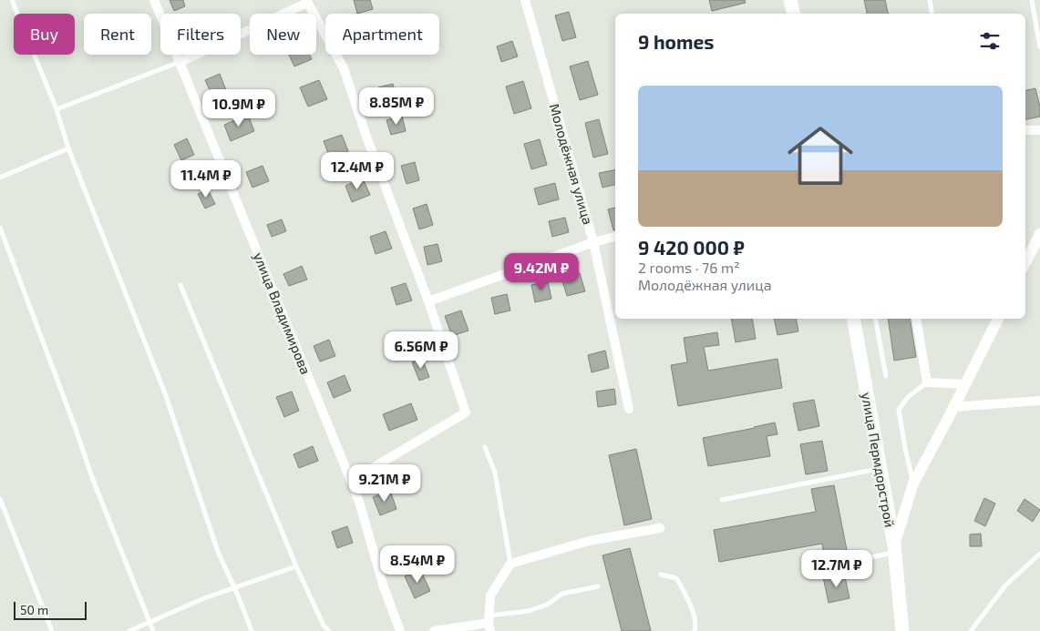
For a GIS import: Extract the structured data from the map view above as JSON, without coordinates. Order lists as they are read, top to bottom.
{
  "streets": {
    "main road": ["улица Пермдорстрой"],
    "street": ["Молодёжная улица", "улица Владимирова"]
  },
  "scale_bar": "50 m",
  "page": {
    "chip": [
      "Buy",
      "Rent",
      "Filters",
      "New",
      "Apartment"
    ],
    "heading": "9 homes",
    "list": [
      {
        "name": "9 420 000 ₽",
        "note": "2 rooms · 76 m² · Молодёжная улица"
      }
    ],
    "price": [
      "8.85M ₽",
      "10.9M ₽",
      "12.4M ₽",
      "11.4M ₽",
      "9.42M ₽",
      "6.56M ₽",
      "9.21M ₽",
      "8.54M ₽",
      "12.7M ₽"
    ],
    "scale": "50 m"
  }
}
